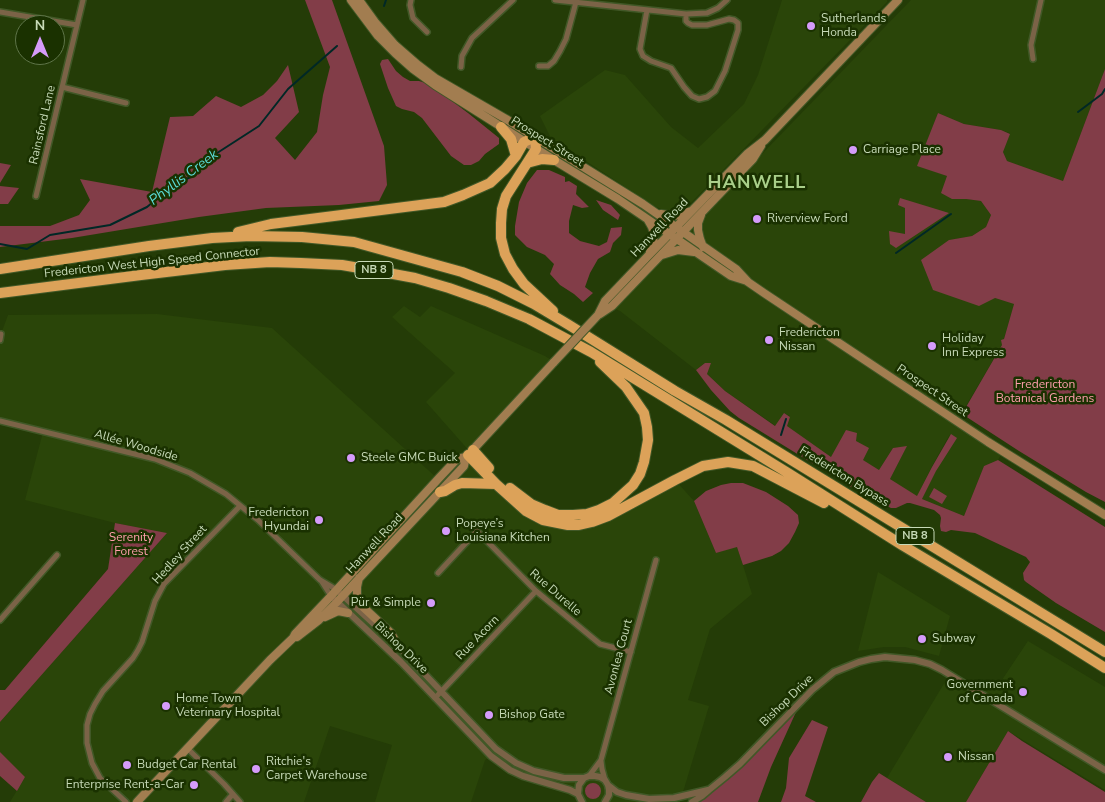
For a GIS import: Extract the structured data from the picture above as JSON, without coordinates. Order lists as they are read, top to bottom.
{
  "streets": {
    "highway": ["Fredericton West High Speed Connector", "NB 8", "Fredericton Bypass"],
    "main road": ["Prospect Street", "Hanwell Road"],
    "street": [
      "Rainsford Lane",
      "Allée Woodside",
      "Hedley Street",
      "Rue Durelle",
      "Rue Acorn",
      "Bishop Drive",
      "Avonlea Court"
    ]
  },
  "crossings": [
    ["Prospect Street", "Hanwell Road"],
    ["Hanwell Road", "Allée Woodside"],
    ["Hanwell Road", "Bishop Drive"],
    ["Fredericton West High Speed Connector", "NB 8"],
    ["Fredericton West High Speed Connector", "Fredericton Bypass"],
    ["Allée Woodside", "Hedley Street"],
    ["Allée Woodside", "Bishop Drive"],
    ["Rue Durelle", "Rue Acorn"],
    ["Rue Durelle", "Avonlea Court"],
    ["Rue Acorn", "Bishop Drive"],
    ["Bishop Drive", "Avonlea Court"]
  ],
  "districts": ["HANWELL"],
  "water": ["Phyllis Creek"],
  "parks": ["Fredericton Botanical Gardens", "Serenity Forest"],
  "places": [
    "Sutherlands Honda",
    "Carriage Place",
    "Riverview Ford",
    "Fredericton Nissan",
    "Holiday Inn Express",
    "Steele GMC Buick",
    "Fredericton Hyundai",
    "Popeye’s Louisiana Kitchen",
    "Pür & Simple",
    "Subway",
    "Government of Canada",
    "Home Town Veterinary Hospital",
    "Bishop Gate",
    "Nissan",
    "Budget Car Rental",
    "Ritchie's Carpet Warehouse",
    "Enterprise Rent-a-Car"
  ],
  "north": "top"
}
